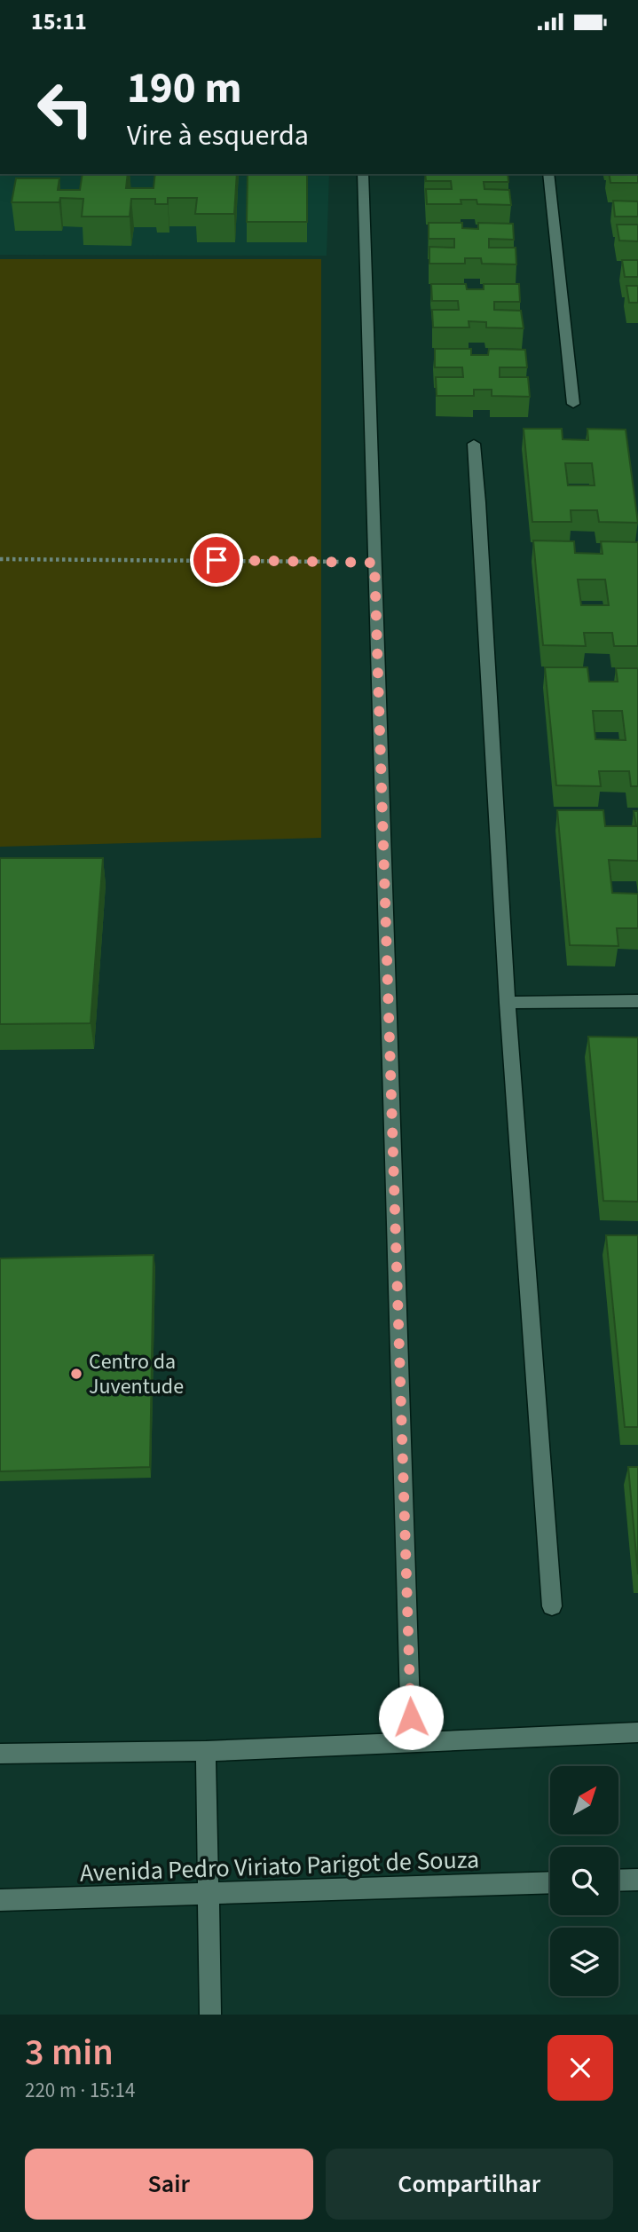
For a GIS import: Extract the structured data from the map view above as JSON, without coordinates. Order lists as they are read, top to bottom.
{
  "streets": {
    "street": ["Avenida Pedro Viriato Parigot de Souza"]
  },
  "places": ["Centro da Juventude"],
  "north": "top right",
  "page": {
    "status": "15:11",
    "turn": ["190 m", "Vire à esquerda"],
    "heading": ["3 min", "220 m · 15:14"],
    "buttons": ["Sair", "Compartilhar"]
  }
}
